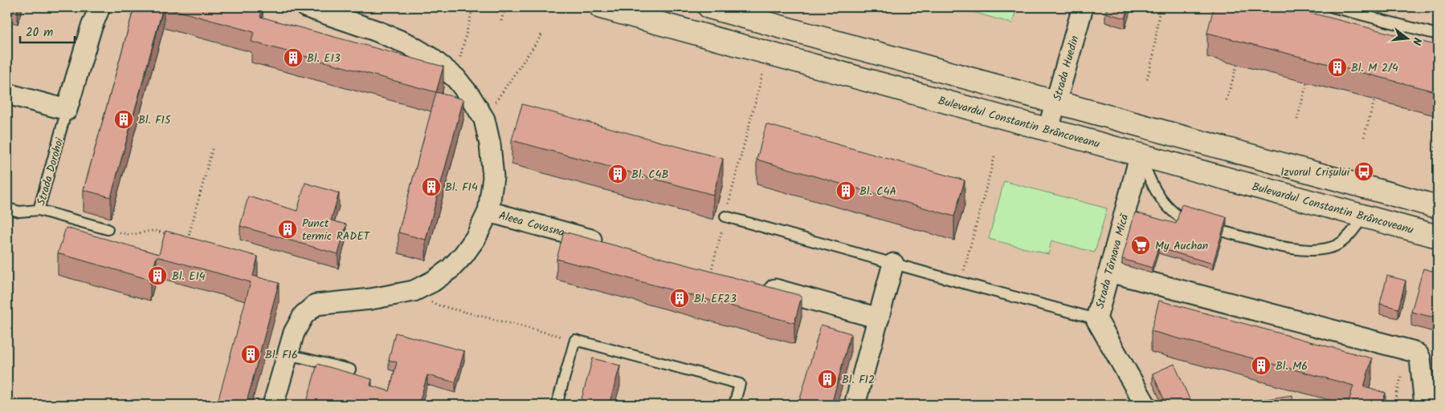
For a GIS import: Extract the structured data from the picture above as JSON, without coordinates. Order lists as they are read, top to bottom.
{
  "streets": {
    "main road": ["Bulevardul Constantin Brâncoveanu"],
    "street": [
      "Strada Huedin",
      "Strada Dorohoi",
      "Aleea Covasna",
      "Strada Târnava Mică"
    ]
  },
  "crossings": [
    ["Strada Huedin", "Bulevardul Constantin Brâncoveanu"],
    ["Bulevardul Constantin Brâncoveanu", "Strada Târnava Mică"]
  ],
  "places": {
    "building": [
      "Bl. E13",
      "Bl. M 2/4",
      "Bl. F15",
      "Bl. C4B",
      "Bl. F14",
      "Bl. C4A",
      "Punct termic RADET",
      "Bl. E14",
      "Bl. EF23",
      "Bl. F16",
      "Bl. M6",
      "Bl. F12"
    ],
    "bus stop": ["Izvorul Crișului"],
    "supermarket": ["My Auchan"]
  },
  "scale_bar": "20 m",
  "north": "right"
}
